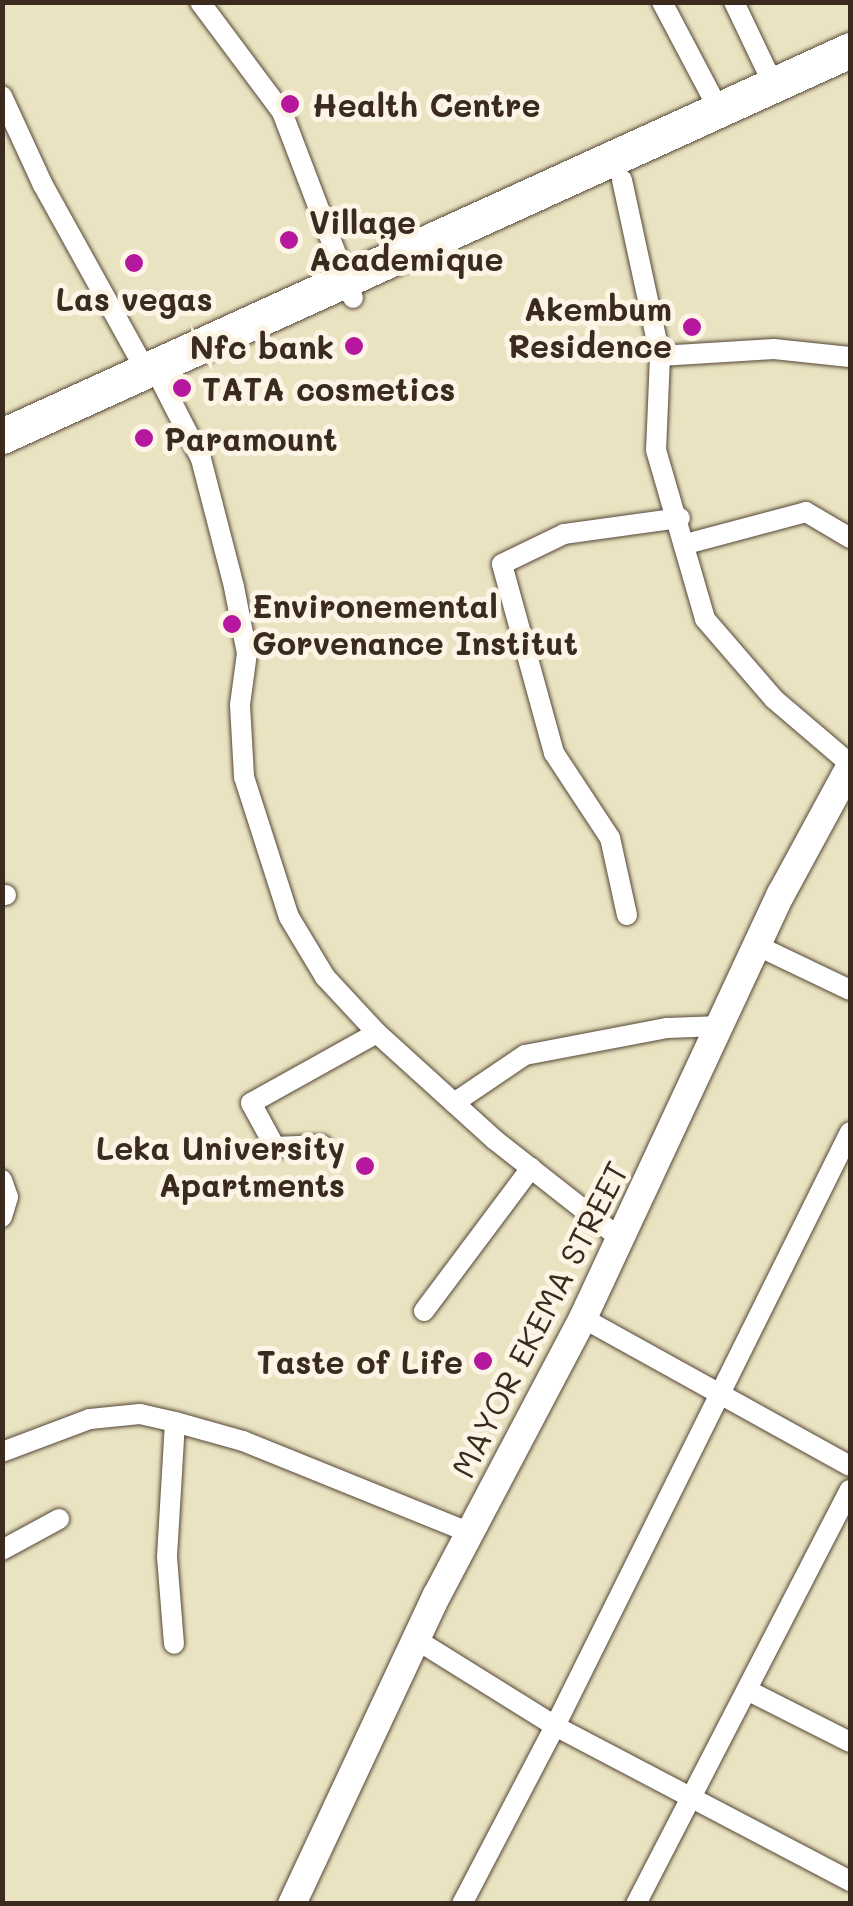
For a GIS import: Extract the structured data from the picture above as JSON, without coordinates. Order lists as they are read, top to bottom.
{
  "streets": {
    "street": ["MAYOR EKEMA STREET"]
  },
  "places": [
    "Health Centre",
    "Village Academique",
    "Las vegas",
    "Akembum Residence",
    "Nfc bank",
    "TATA cosmetics",
    "Paramount",
    "Environemental Gorvenance Institut",
    "Leka University Apartments",
    "Taste of Life"
  ]
}
